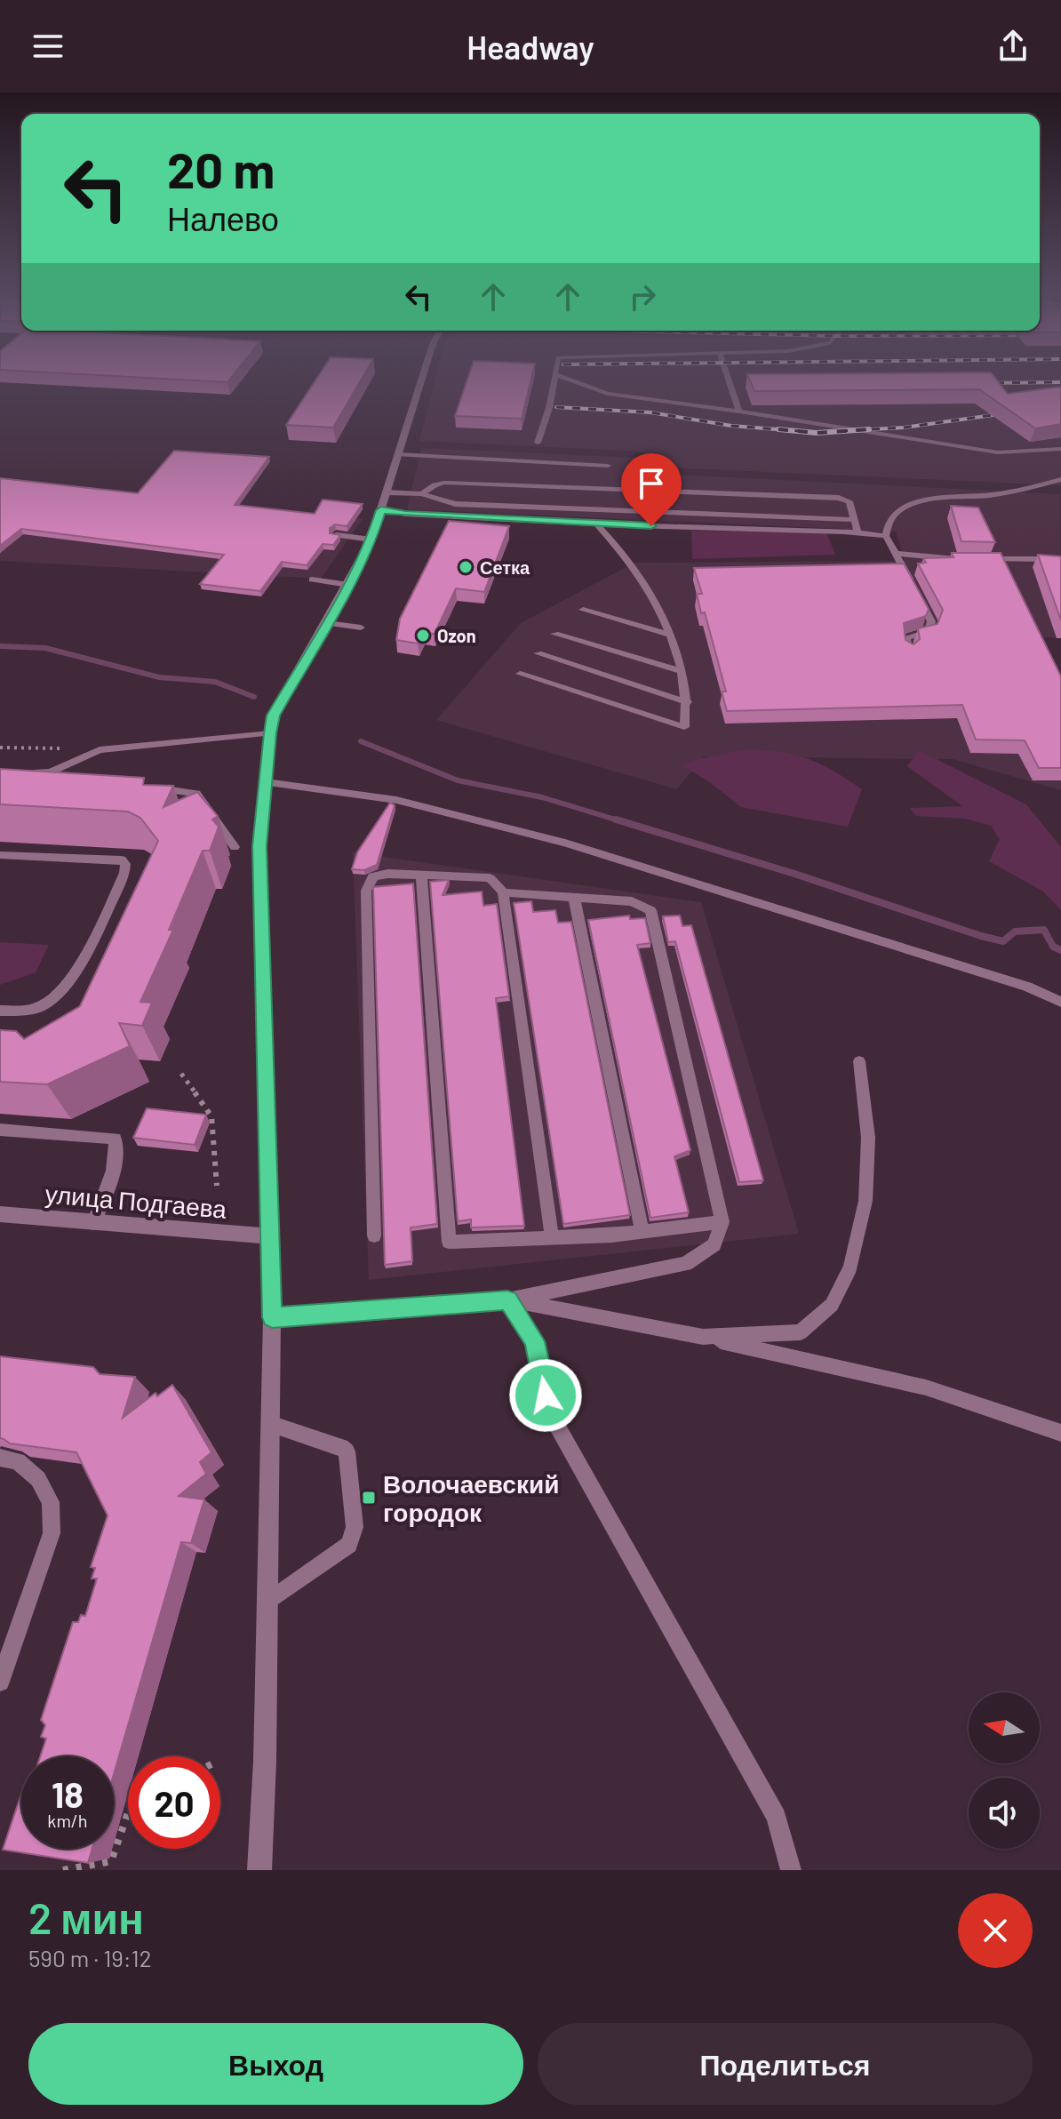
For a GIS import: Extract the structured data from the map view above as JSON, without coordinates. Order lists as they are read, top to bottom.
{
  "streets": {
    "street": ["улица Подгаева"]
  },
  "places": {
    "other": ["Сетка", "Ozon"],
    "transit": ["Волочаевский городок"]
  },
  "north": "left",
  "page": {
    "header": "Headway",
    "turn": ["20 m", "Налево"],
    "speed": "18 km/h",
    "limit": "20",
    "heading": ["2 мин", "590 m · 19:12"],
    "buttons": ["Выход", "Поделиться"]
  }
}
